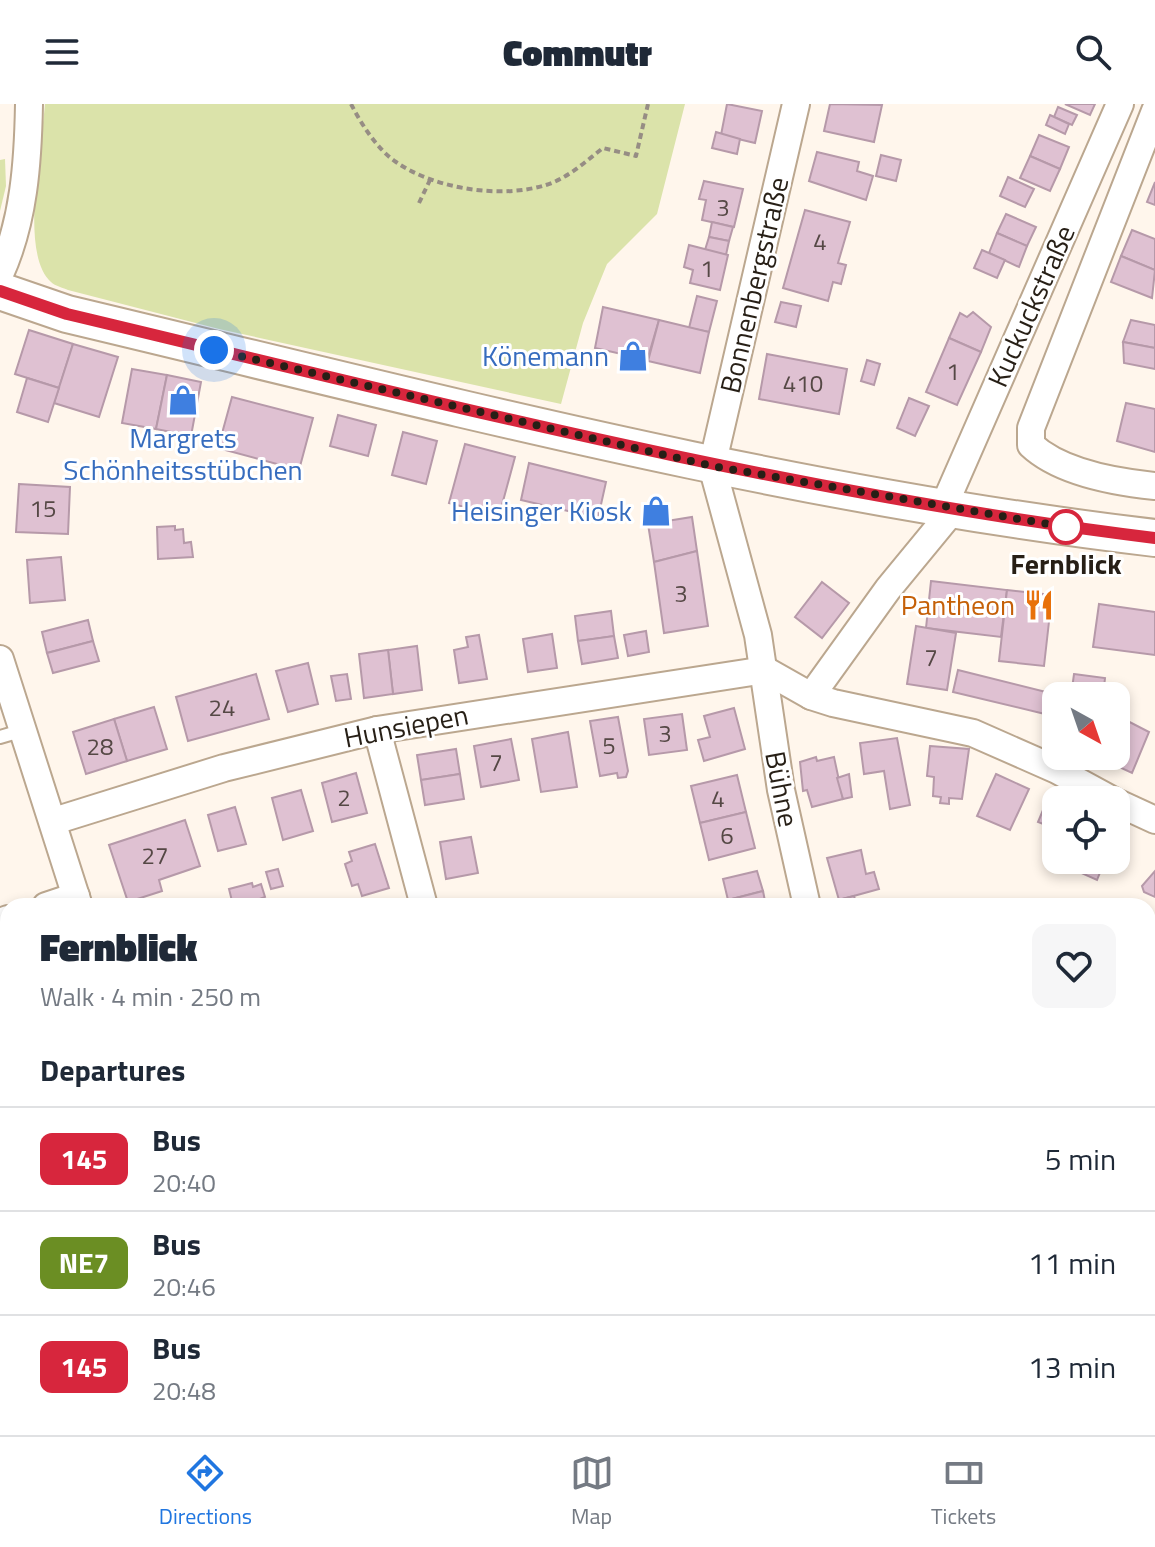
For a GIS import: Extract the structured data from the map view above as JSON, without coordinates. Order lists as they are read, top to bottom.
{
  "streets": {
    "street": [
      "Bonnenbergstraße",
      "Kuckuckstraße",
      "Hunsiepen",
      "Bühne"
    ]
  },
  "crossings": [
    ["Bonnenbergstraße", "Bühne"],
    ["Hunsiepen", "Bühne"]
  ],
  "places": {
    "shop": ["Könemann", "Margrets Schönheitsstübchen", "Heisinger Kiosk"],
    "other": ["Fernblick"],
    "restaurant": ["Pantheon"]
  },
  "lines": ["bus line 145"],
  "house_numbers": [
    "3",
    "4",
    "1",
    "1",
    "410",
    "15",
    "3",
    "7",
    "24",
    "3",
    "5",
    "28",
    "7",
    "2",
    "4",
    "6",
    "27"
  ],
  "north": "bottom right",
  "page": {
    "header": "Commutr",
    "heading": [
      ["Fernblick", "Walk · 4 min · 250 m"],
      "Departures"
    ],
    "list": [
      {
        "mark": "145",
        "name": "Bus",
        "note": "20:40",
        "value": "5 min"
      },
      {
        "mark": "NE7",
        "name": "Bus",
        "note": "20:46",
        "value": "11 min"
      },
      {
        "mark": "145",
        "name": "Bus",
        "note": "20:48",
        "value": "13 min"
      }
    ],
    "tabs": ["Directions", "Map", "Tickets"]
  }
}
